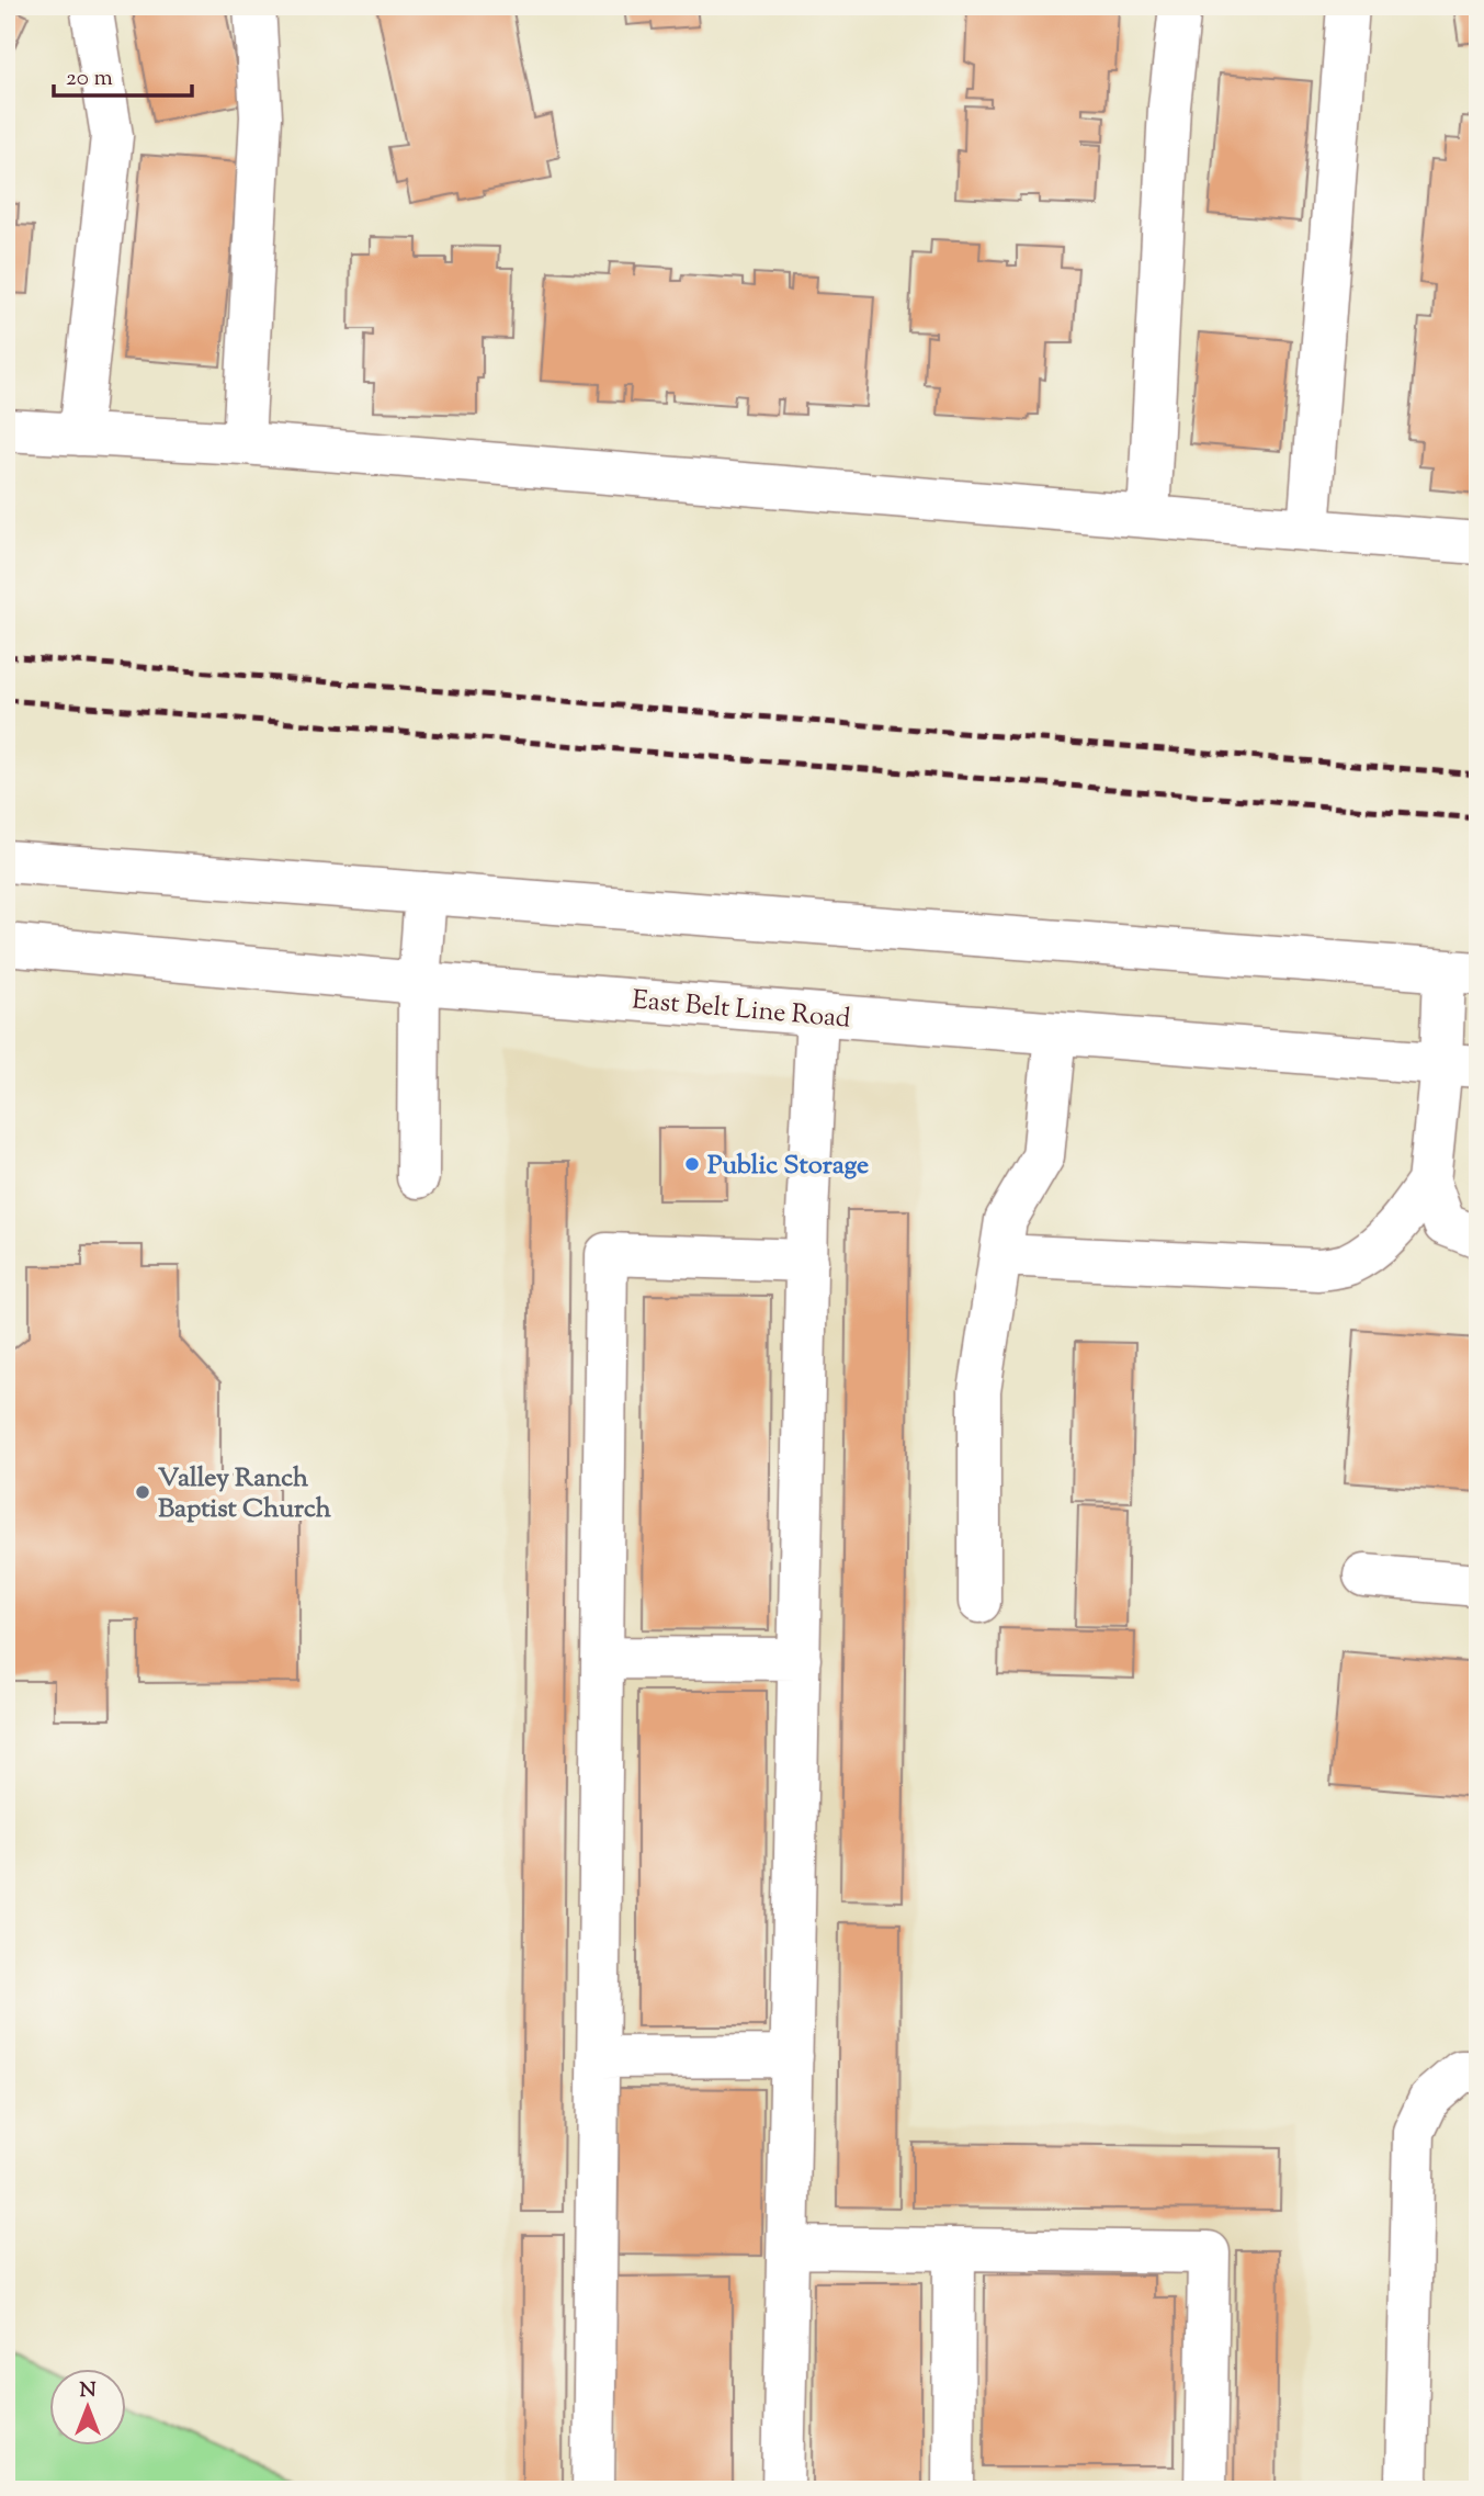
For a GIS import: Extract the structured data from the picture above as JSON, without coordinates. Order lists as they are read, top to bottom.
{
  "streets": {
    "main road": ["East Belt Line Road"]
  },
  "places": ["Public Storage", "Valley Ranch Baptist Church"],
  "scale_bar": "20 m",
  "north": "top"
}
